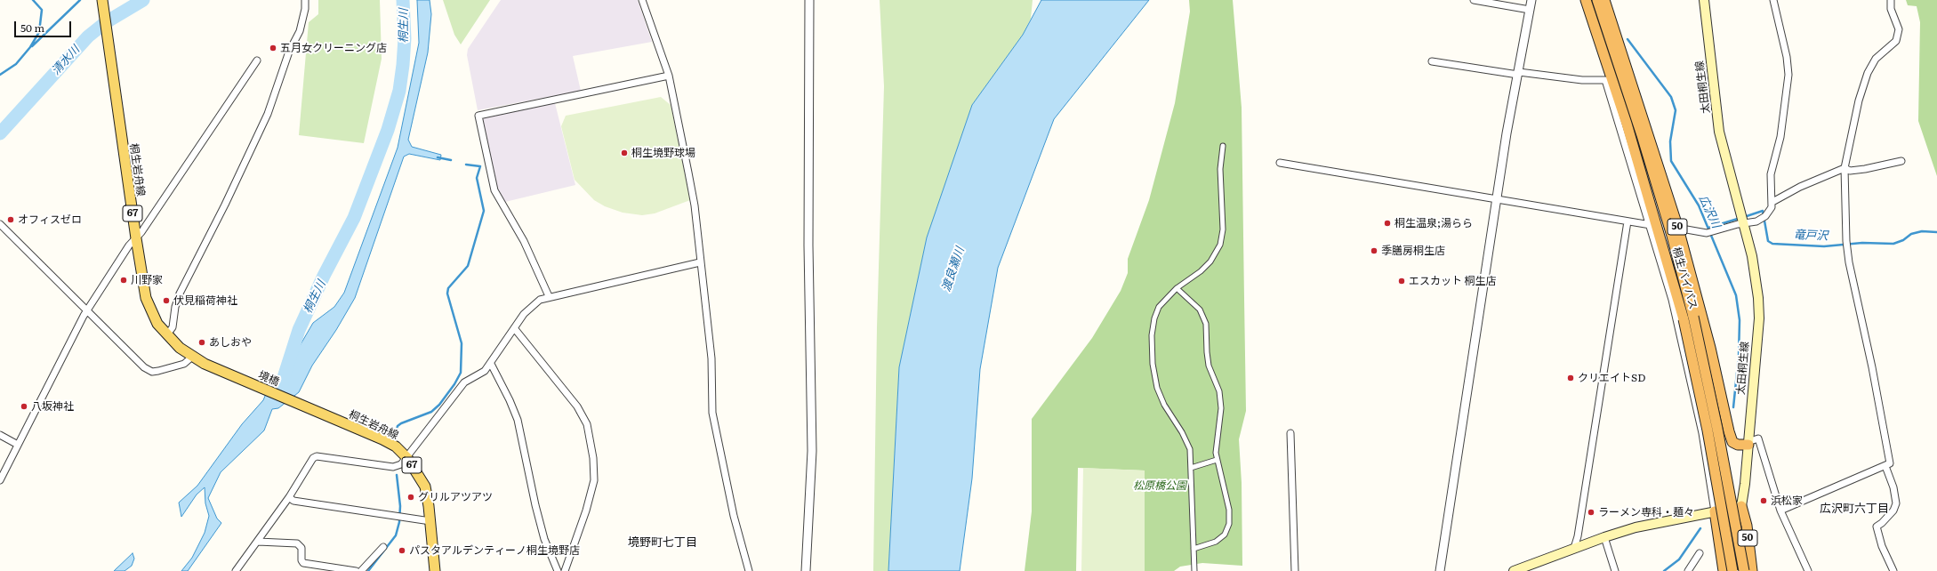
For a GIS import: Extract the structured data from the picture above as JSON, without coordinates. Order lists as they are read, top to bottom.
{
  "streets": {
    "highway": ["50", "桐生バイパス"],
    "main road": [
      "太田桐生線",
      "桐生岩舟線",
      "67",
      "境橋"
    ]
  },
  "crossings": [
    ["太田桐生線", "50"],
    ["桐生岩舟線", "境橋"]
  ],
  "districts": ["広沢町六丁目", "境野町七丁目"],
  "water": [
    "桐生川",
    "清水川",
    "広沢川",
    "竜戸沢",
    "渡良瀬川"
  ],
  "parks": ["松原橋公園"],
  "places": [
    "五月女クリーニング店",
    "桐生境野球場",
    "オフィスゼロ",
    "桐生温泉;湯らら",
    "季膳房桐生店",
    "川野家",
    "エスカット 桐生店",
    "伏見稲荷神社",
    "あしおや",
    "クリエイトSD",
    "八坂神社",
    "グリルアツアツ",
    "浜松家",
    "ラーメン専科・麺々",
    "パスタアルデンティーノ桐生境野店"
  ],
  "scale_bar": "50 m"
}
